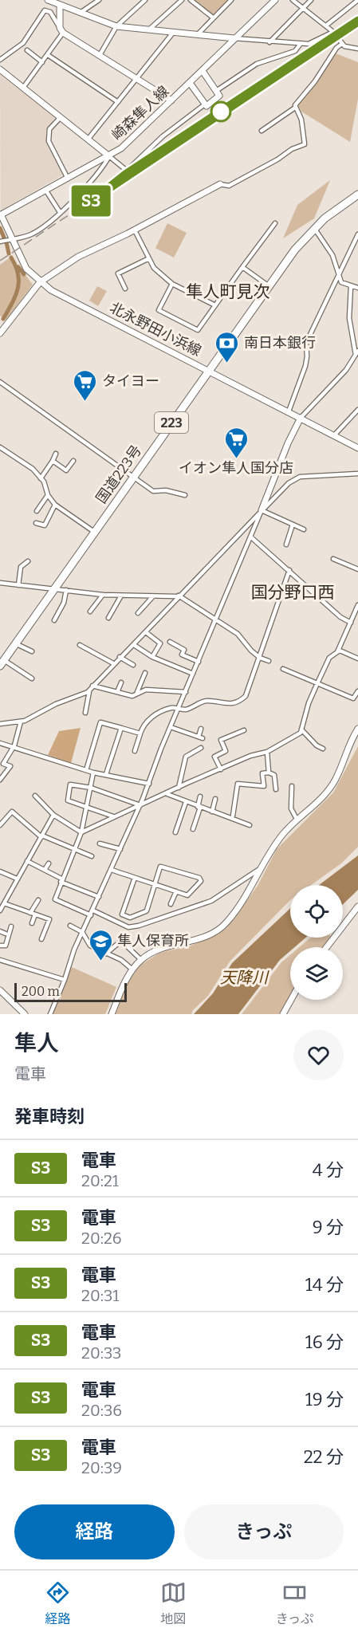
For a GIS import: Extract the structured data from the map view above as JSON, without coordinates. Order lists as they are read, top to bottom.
{
  "streets": {
    "highway": ["223", "国道223号"],
    "street": ["崎森隼人線", "北永野田小浜線"]
  },
  "crossings": [
    ["崎森隼人線", "北永野田小浜線"],
    ["北永野田小浜線", "国道223号"]
  ],
  "districts": ["隼人町見次", "国分野口西"],
  "water": ["天降川"],
  "places": {
    "bank": ["南日本銀行"],
    "supermarket": ["タイヨー", "イオン隼人国分店"],
    "school or university": ["隼人保育所"]
  },
  "scale_bar": "200 m",
  "page": {
    "on_map": "S3",
    "scale": "200 m",
    "heading": [
      ["隼人", "電車"],
      "発車時刻"
    ],
    "list": [
      {
        "mark": "S3",
        "name": "電車",
        "note": "20:21",
        "value": "4 分"
      },
      {
        "mark": "S3",
        "name": "電車",
        "note": "20:26",
        "value": "9 分"
      },
      {
        "mark": "S3",
        "name": "電車",
        "note": "20:31",
        "value": "14 分"
      },
      {
        "mark": "S3",
        "name": "電車",
        "note": "20:33",
        "value": "16 分"
      },
      {
        "mark": "S3",
        "name": "電車",
        "note": "20:36",
        "value": "19 分"
      },
      {
        "mark": "S3",
        "name": "電車",
        "note": "20:39",
        "value": "22 分"
      }
    ],
    "buttons": ["経路", "きっぷ"],
    "tabs": ["経路", "地図", "きっぷ"]
  }
}
